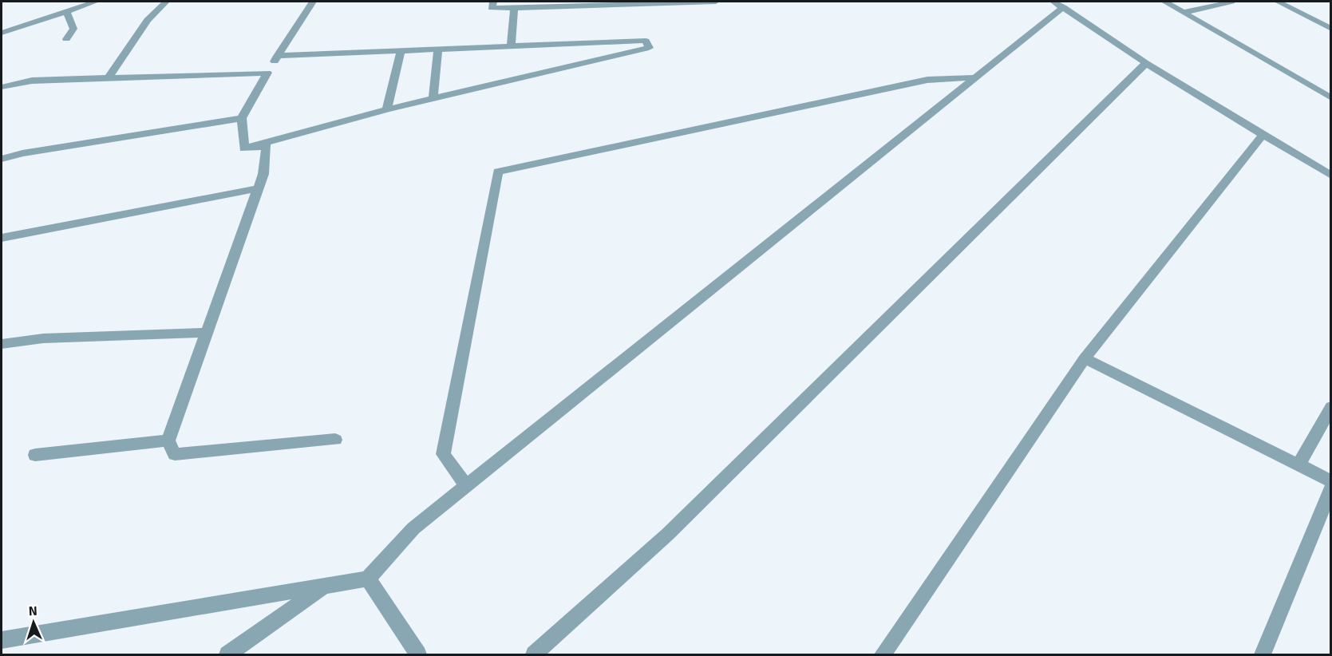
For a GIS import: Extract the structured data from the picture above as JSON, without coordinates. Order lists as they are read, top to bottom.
{
  "north": "top"
}
